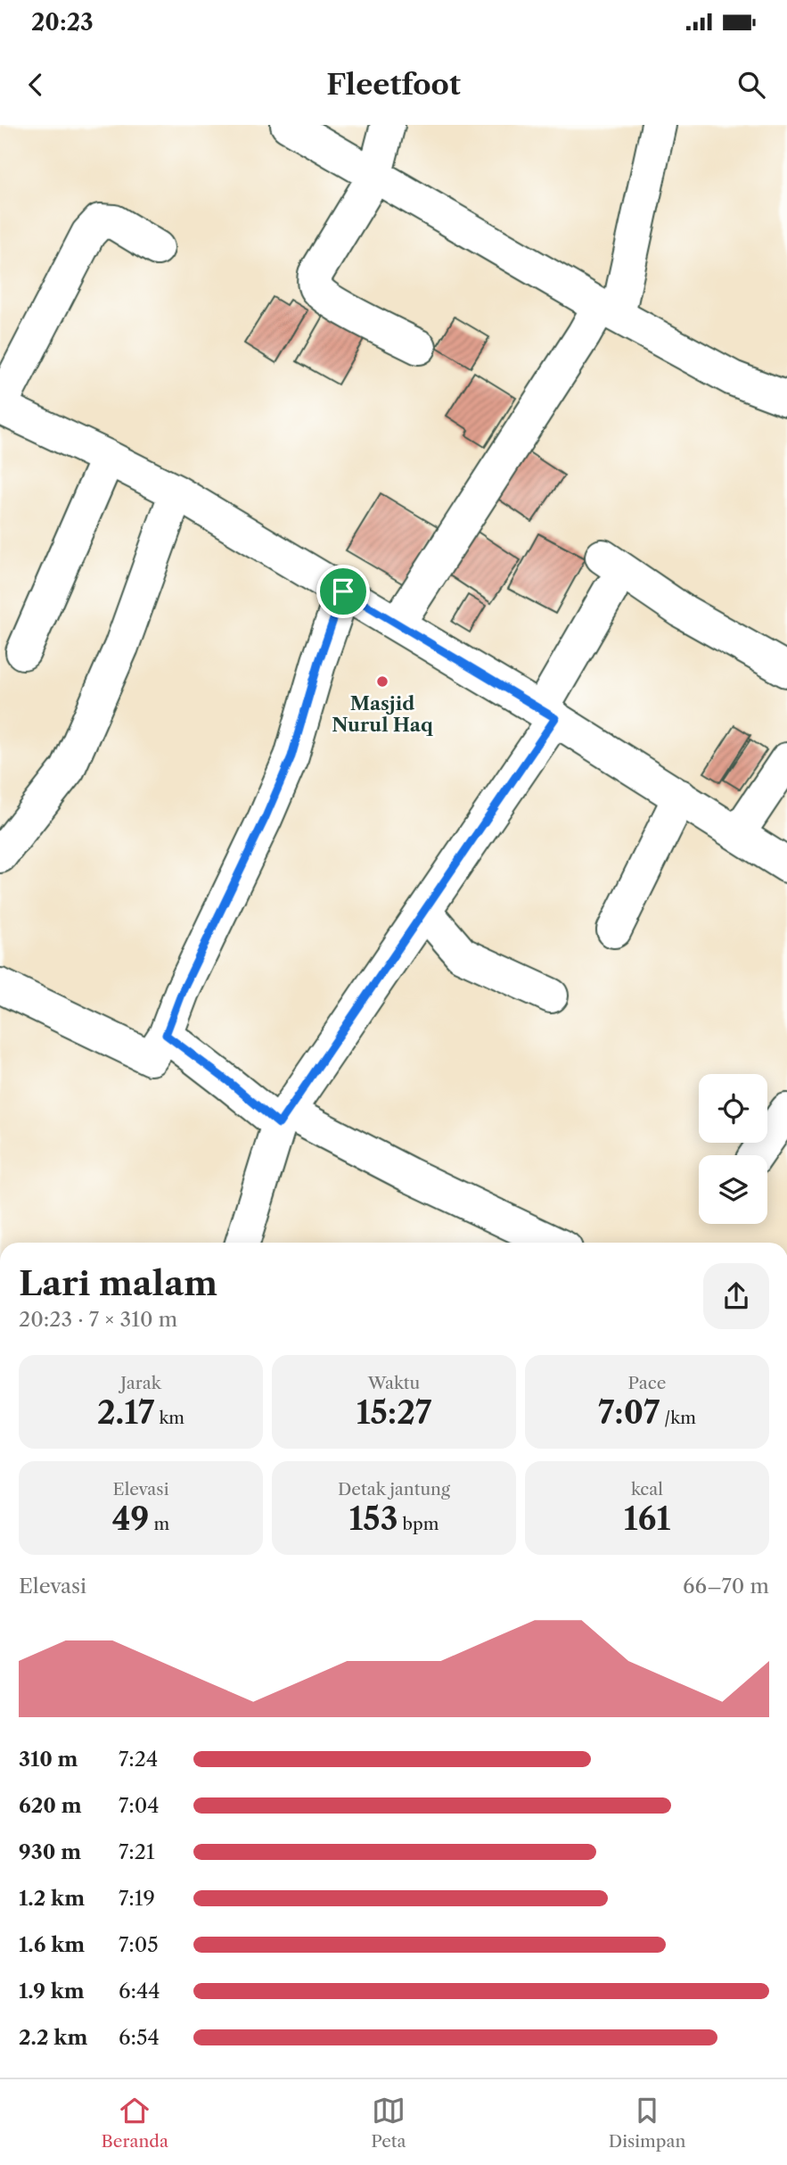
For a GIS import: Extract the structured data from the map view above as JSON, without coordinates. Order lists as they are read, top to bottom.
{
  "places": ["Masjid Nurul Haq"],
  "page": {
    "status": "20:23",
    "header": "Fleetfoot",
    "heading": ["Lari malam", "20:23 · 7 × 310 m"],
    "stats": [
      ["Jarak", "2.17 km"],
      ["Waktu", "15:27"],
      ["Pace", "7:07 /km"],
      ["Elevasi", "49 m"],
      ["Detak jantung", "153 bpm"],
      ["kcal", "161"]
    ],
    "chart": ["Elevasi", "66–70 m"],
    "list": [
      {
        "name": "310 m",
        "note": "7:24"
      },
      {
        "name": "620 m",
        "note": "7:04"
      },
      {
        "name": "930 m",
        "note": "7:21"
      },
      {
        "name": "1.2 km",
        "note": "7:19"
      },
      {
        "name": "1.6 km",
        "note": "7:05"
      },
      {
        "name": "1.9 km",
        "note": "6:44"
      },
      {
        "name": "2.2 km",
        "note": "6:54"
      }
    ],
    "tabs": ["Beranda", "Peta", "Disimpan"]
  }
}
